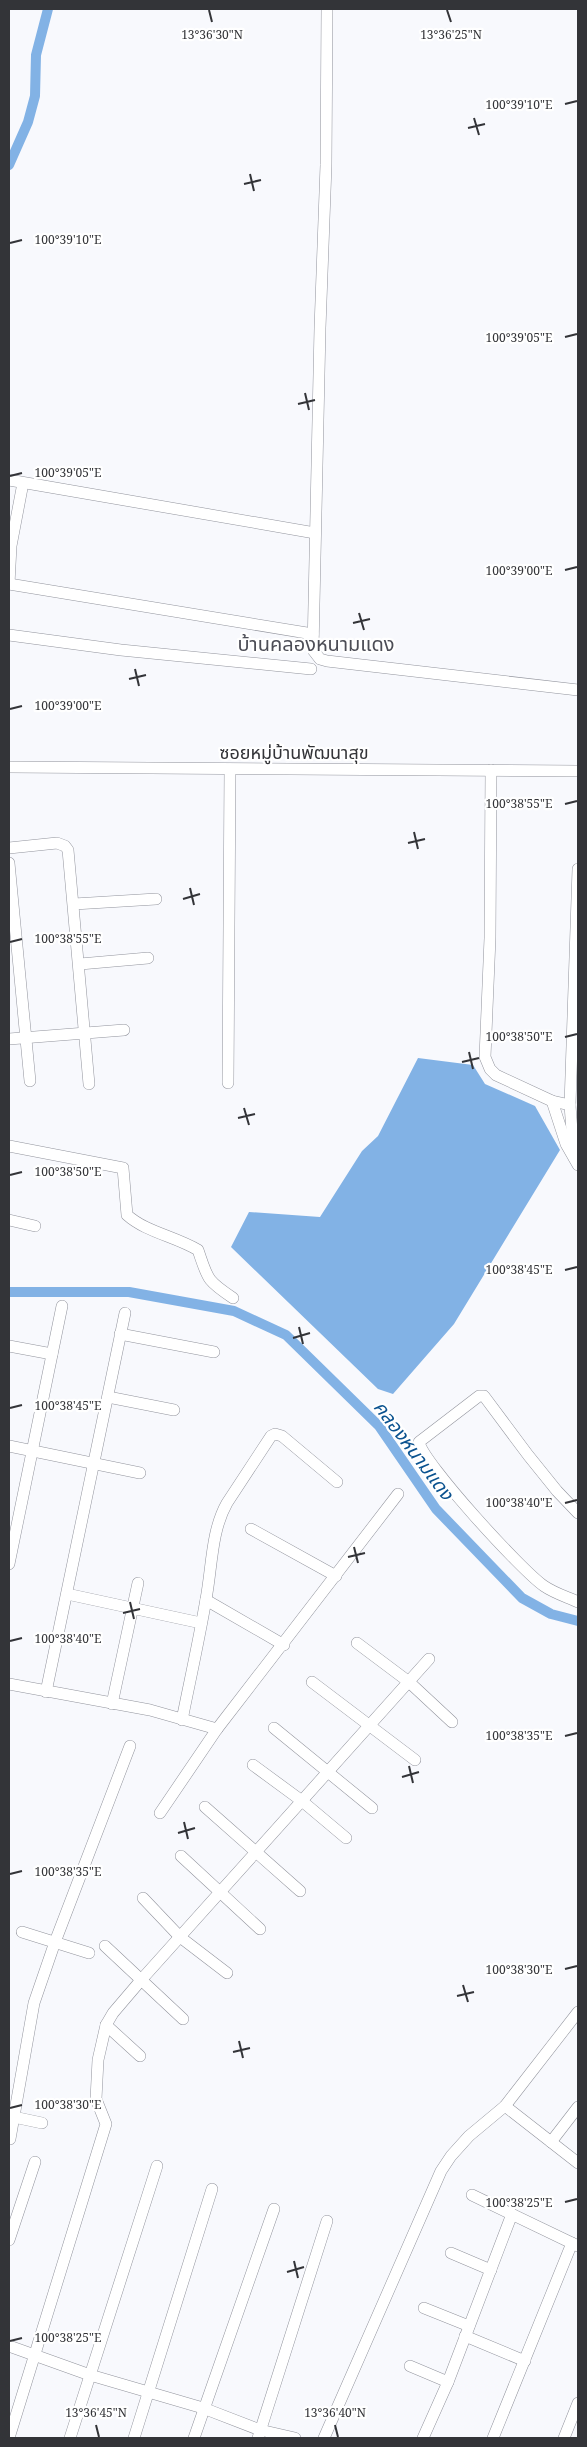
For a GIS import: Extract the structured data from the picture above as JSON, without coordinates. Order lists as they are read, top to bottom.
{
  "streets": {
    "street": ["ซอยหมู่บ้านพัฒนาสุข"]
  },
  "districts": ["บ้านคลองหนามแดง"],
  "water": ["คลองหนามแดง"],
  "coordinates": [
    "13°36'30\"N",
    "13°36'25\"N",
    "100°39'10\"E",
    "100°39'05\"E",
    "100°39'00\"E",
    "100°38'55\"E",
    "100°38'50\"E",
    "100°38'45\"E",
    "100°38'40\"E",
    "100°38'35\"E",
    "100°38'30\"E",
    "100°38'25\"E",
    "13°36'45\"N",
    "13°36'40\"N"
  ]
}
